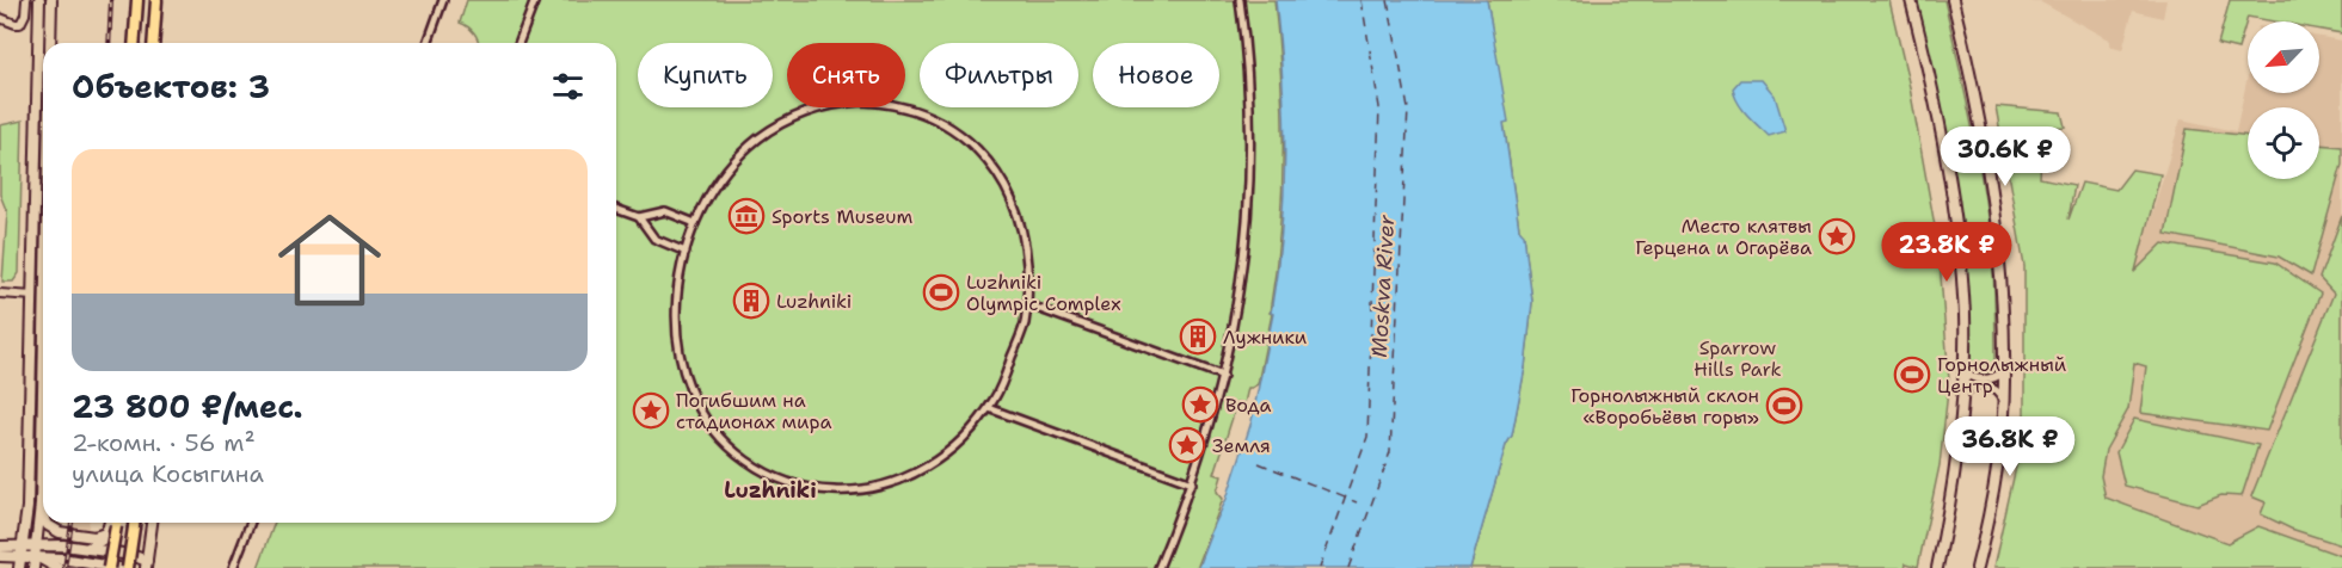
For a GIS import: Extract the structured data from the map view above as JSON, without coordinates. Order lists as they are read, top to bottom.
{
  "districts": ["Luzhniki"],
  "water": ["Moskva River"],
  "parks": ["Sparrow Hills Park"],
  "places": {
    "museum": ["Sports Museum"],
    "place": [
      "Место клятвы Герцена и Огарёва",
      "Вода",
      "Погибшим на стадионах мира",
      "Земля"
    ],
    "sports": ["Luzhniki Olympic Complex", "Горнолыжный Центр", "Горнолыжный склон «Воробьёвы горы»"],
    "building": ["Luzhniki", "Лужники"]
  },
  "north": "bottom left",
  "page": {
    "chip": [
      "Купить",
      "Снять",
      "Фильтры",
      "Новое"
    ],
    "heading": "Объектов: 3",
    "price": ["30.6K ₽", "23.8K ₽", "36.8K ₽"],
    "list": [
      {
        "name": "23 800 ₽/мес.",
        "note": "2-комн. · 56 m² · улица Косыгина"
      }
    ]
  }
}
